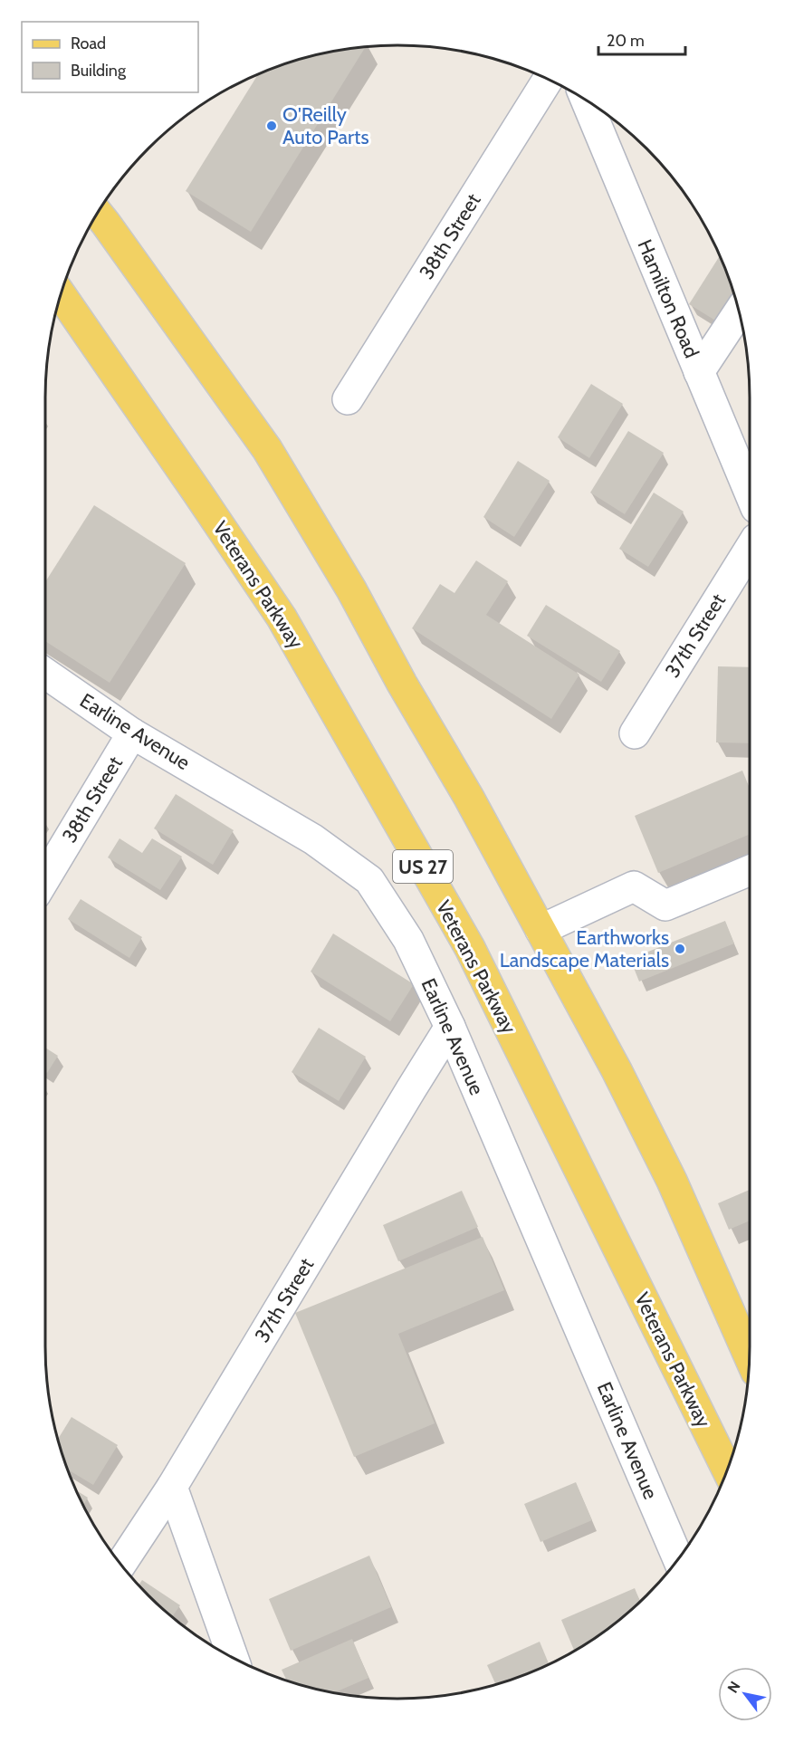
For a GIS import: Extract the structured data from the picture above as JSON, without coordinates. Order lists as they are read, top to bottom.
{
  "streets": {
    "main road": ["Veterans Parkway", "US 27"],
    "street": [
      "38th Street",
      "Hamilton Road",
      "37th Street",
      "Earline Avenue"
    ]
  },
  "crossings": [
    ["38th Street", "Earline Avenue"],
    ["37th Street", "Earline Avenue"]
  ],
  "places": ["O'Reilly Auto Parts", "Earthworks Landscape Materials"],
  "legend": ["Road", "Building"],
  "scale_bar": "20 m",
  "north": "top left"
}
